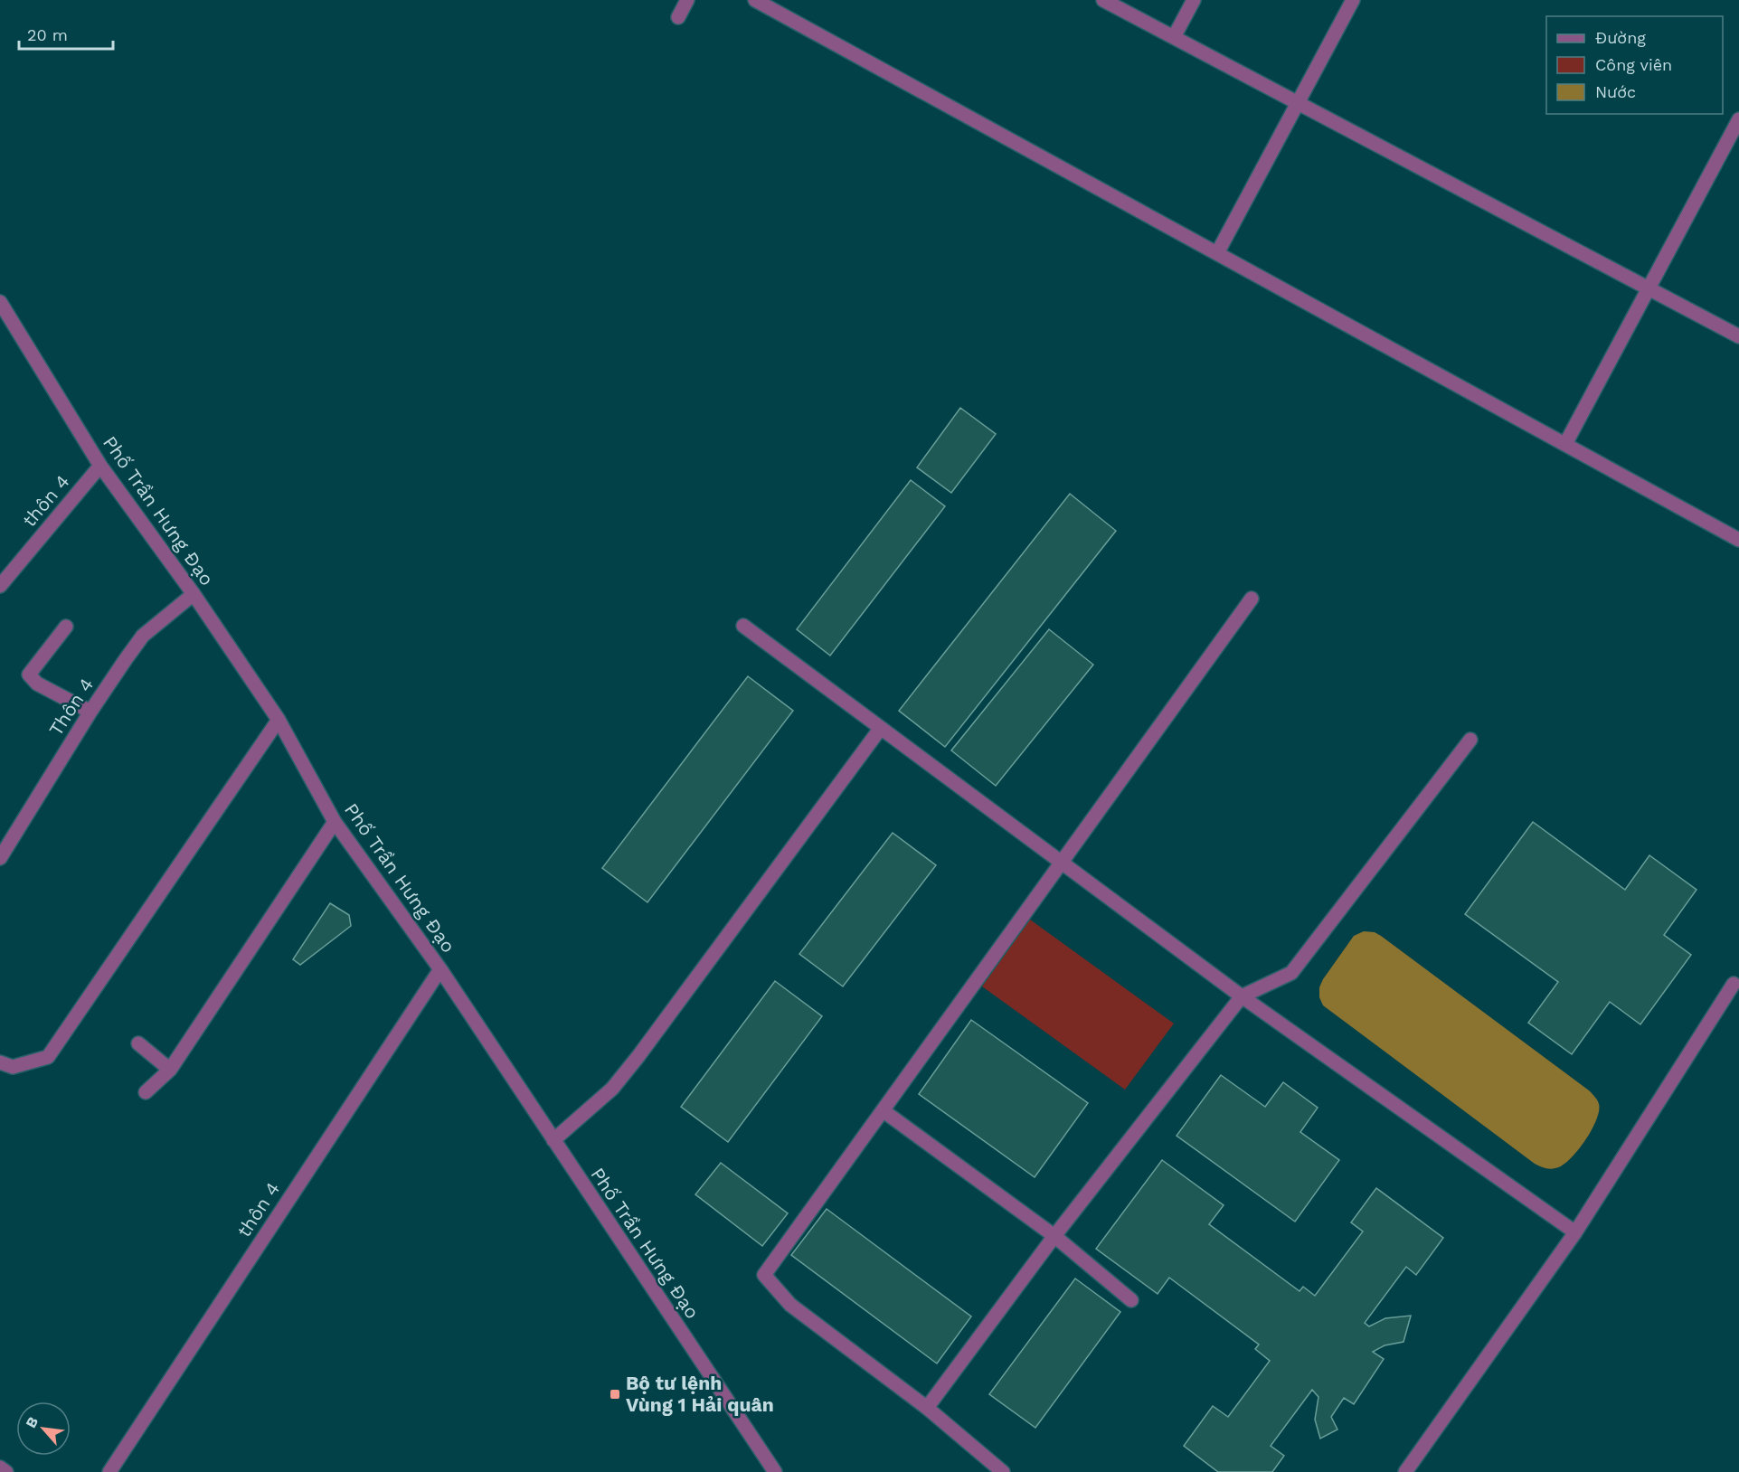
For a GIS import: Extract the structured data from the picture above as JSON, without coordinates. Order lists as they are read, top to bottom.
{
  "streets": {
    "street": ["thôn 4", "Phố Trần Hưng Đạo", "Thôn 4"]
  },
  "crossings": [
    ["thôn 4", "Phố Trần Hưng Đạo"],
    ["Phố Trần Hưng Đạo", "Thôn 4"]
  ],
  "places": {
    "transit": ["Bộ tư lệnh Vùng 1 Hải quân"]
  },
  "legend": ["Đường", "Công viên", "Nước"],
  "scale_bar": "20 m",
  "north": "top left"
}
